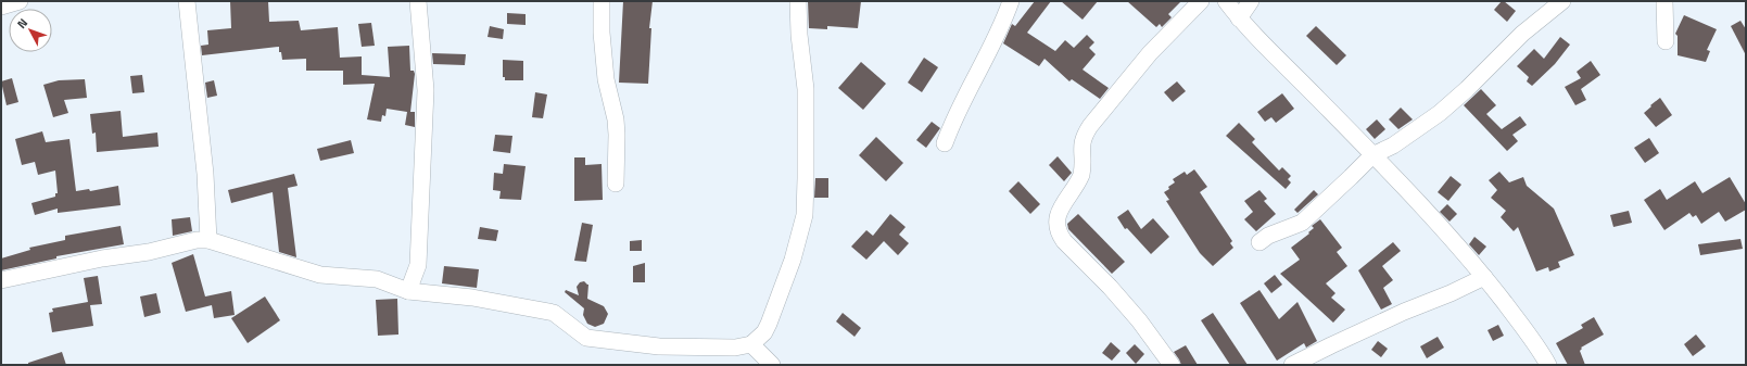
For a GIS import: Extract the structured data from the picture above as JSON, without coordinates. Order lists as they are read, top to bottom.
{
  "north": "top left"
}
